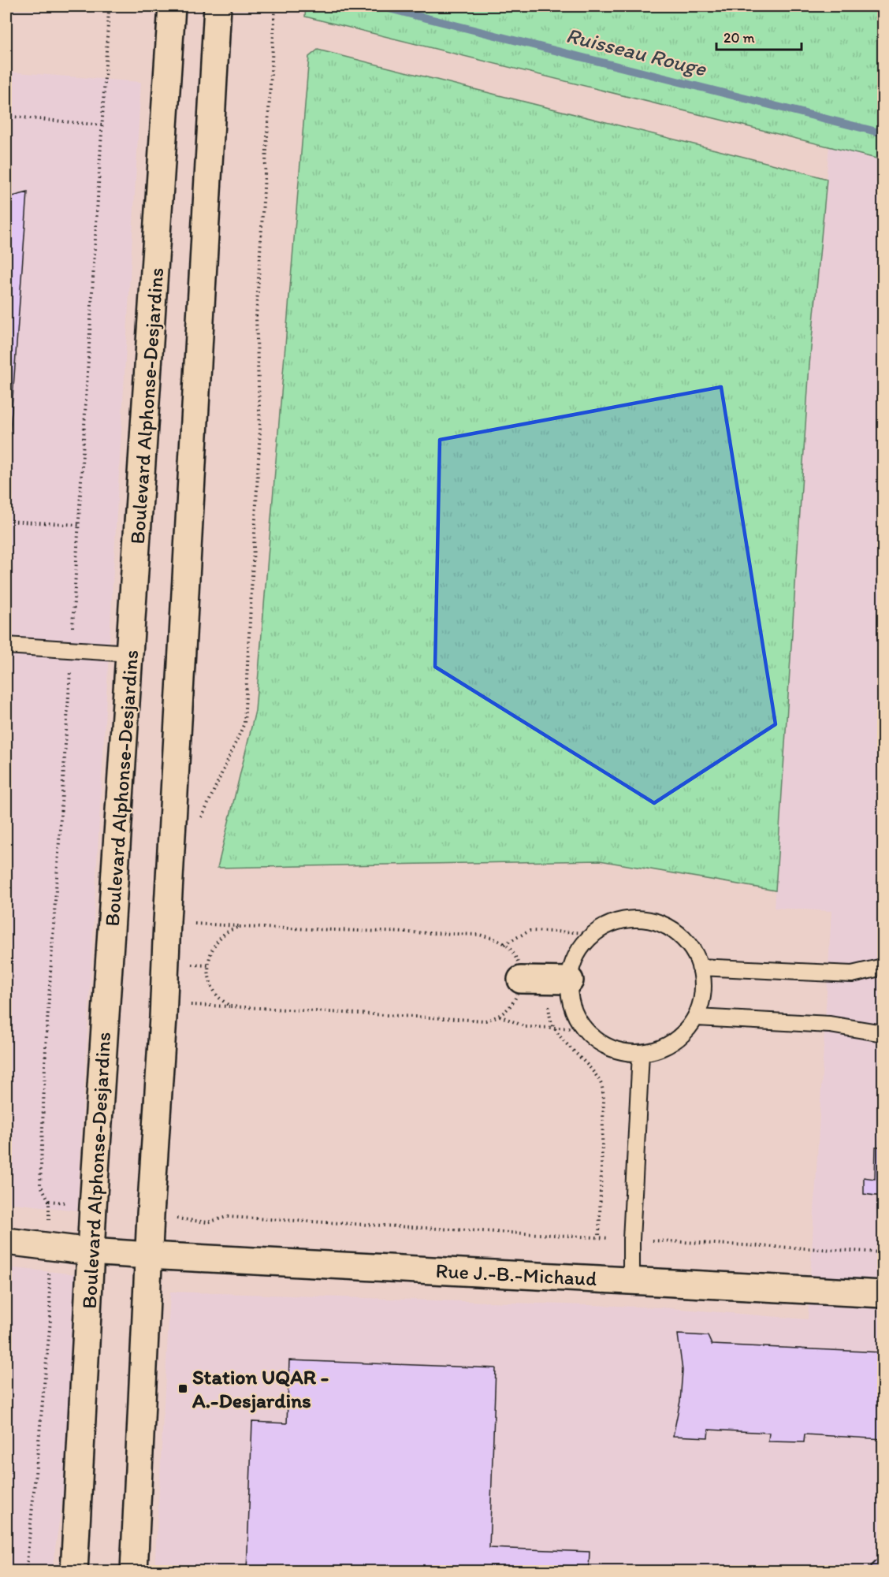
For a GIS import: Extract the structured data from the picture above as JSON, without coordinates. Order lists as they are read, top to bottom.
{
  "streets": {
    "main road": ["Boulevard Alphonse-Desjardins", "Rue J.-B.-Michaud"]
  },
  "crossings": [
    ["Boulevard Alphonse-Desjardins", "Rue J.-B.-Michaud"]
  ],
  "water": ["Ruisseau Rouge"],
  "places": {
    "transit": ["Station UQAR - A.-Desjardins"]
  },
  "scale_bar": "20 m"
}
